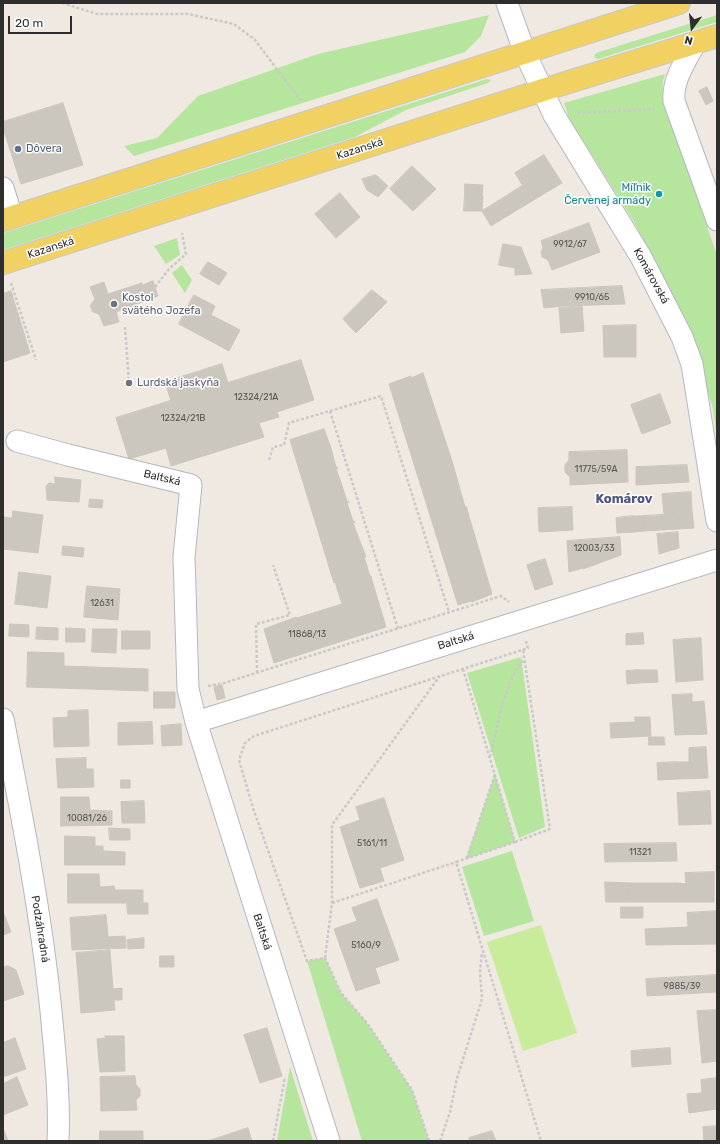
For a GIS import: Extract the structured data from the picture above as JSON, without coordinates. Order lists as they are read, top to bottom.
{
  "streets": {
    "main road": ["Kazanská"],
    "street": ["Komárovská", "Baltská", "Podzáhradná"]
  },
  "crossings": [
    ["Kazanská", "Komárovská"]
  ],
  "districts": ["Komárov"],
  "places": [
    "Dôvera",
    "Míľnik Červenej armády",
    "Kostol svätého Jozefa",
    "Lurdská jaskyňa"
  ],
  "house_numbers": [
    "9912/67",
    "9910/65",
    "12324/21A",
    "12324/21B",
    "11775/59A",
    "12003/33",
    "12631",
    "11868/13",
    "10081/26",
    "5161/11",
    "11321",
    "5160/9",
    "9885/39"
  ],
  "scale_bar": "20 m",
  "north": "bottom"
}
